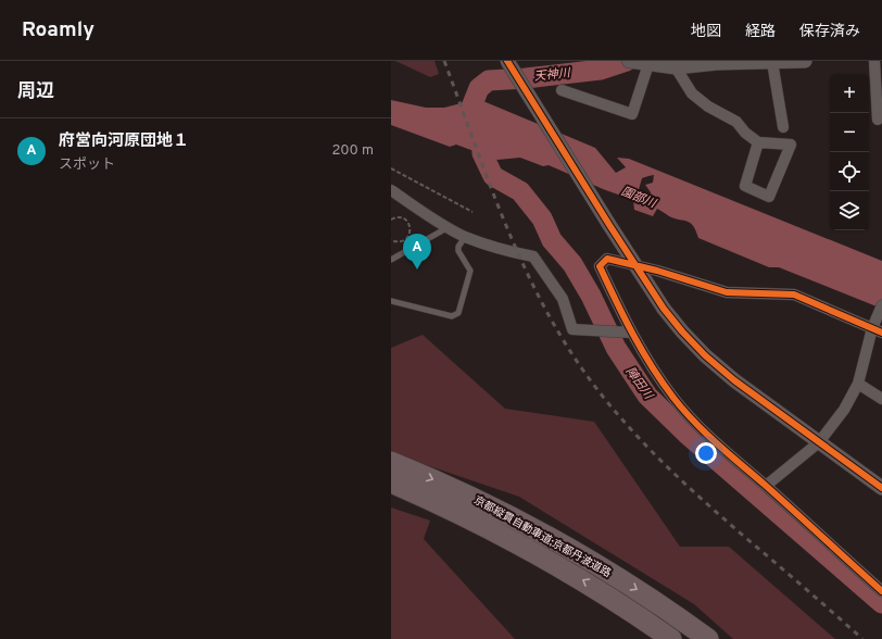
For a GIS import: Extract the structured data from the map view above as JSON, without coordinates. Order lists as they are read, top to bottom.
{
  "streets": {
    "highway": ["京都縦貫自動車道;京都丹波道路"]
  },
  "water": ["天神川", "園部川", "陣田川"],
  "page": {
    "header": "Roamly",
    "nav": ["地図", "経路", "保存済み"],
    "heading": "周辺",
    "map_buttons": ["+", "−"],
    "list": [
      {
        "mark": "A",
        "name": "府営向河原団地１",
        "note": "スポット",
        "value": "200 m"
      }
    ],
    "pins": "A"
  }
}
